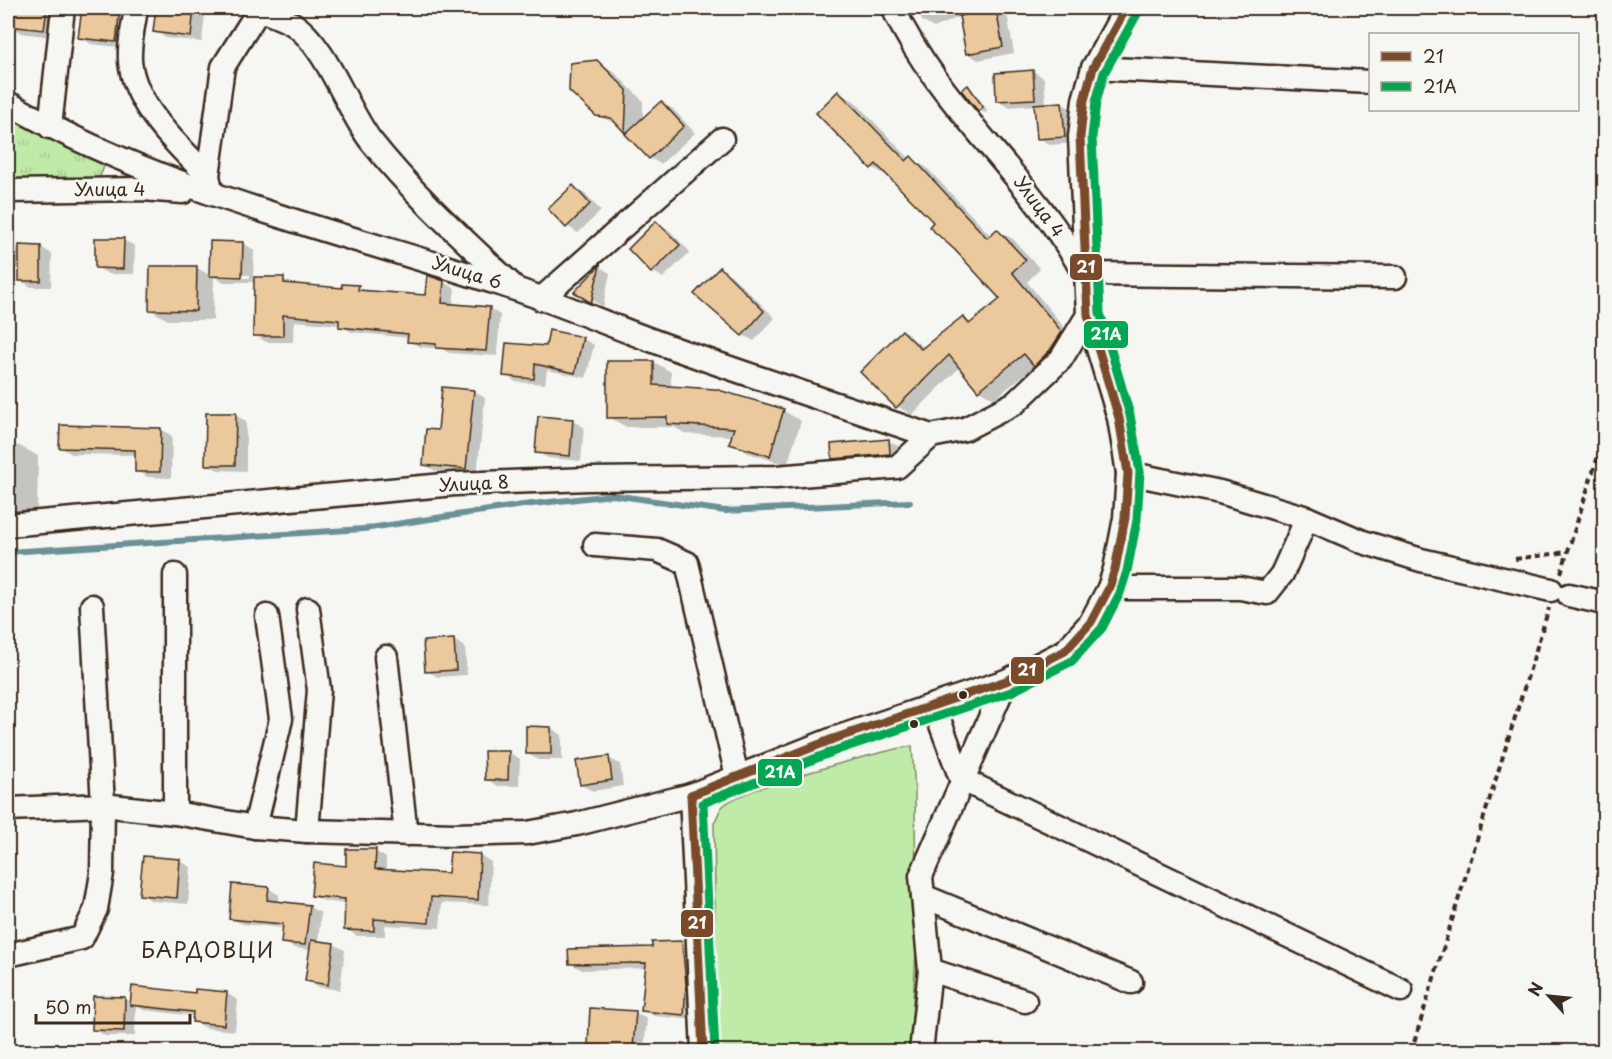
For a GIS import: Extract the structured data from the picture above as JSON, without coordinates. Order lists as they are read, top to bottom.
{
  "streets": {
    "street": ["Улица 4", "Улица 6", "Улица 8"]
  },
  "crossings": [
    ["Улица 4", "Улица 6"],
    ["Улица 6", "Улица 8"]
  ],
  "districts": ["БАРДОВЦИ"],
  "lines": ["transit line 21", "transit line 21A"],
  "legend": ["21", "21A"],
  "scale_bar": "50 m",
  "north": "top left"
}
